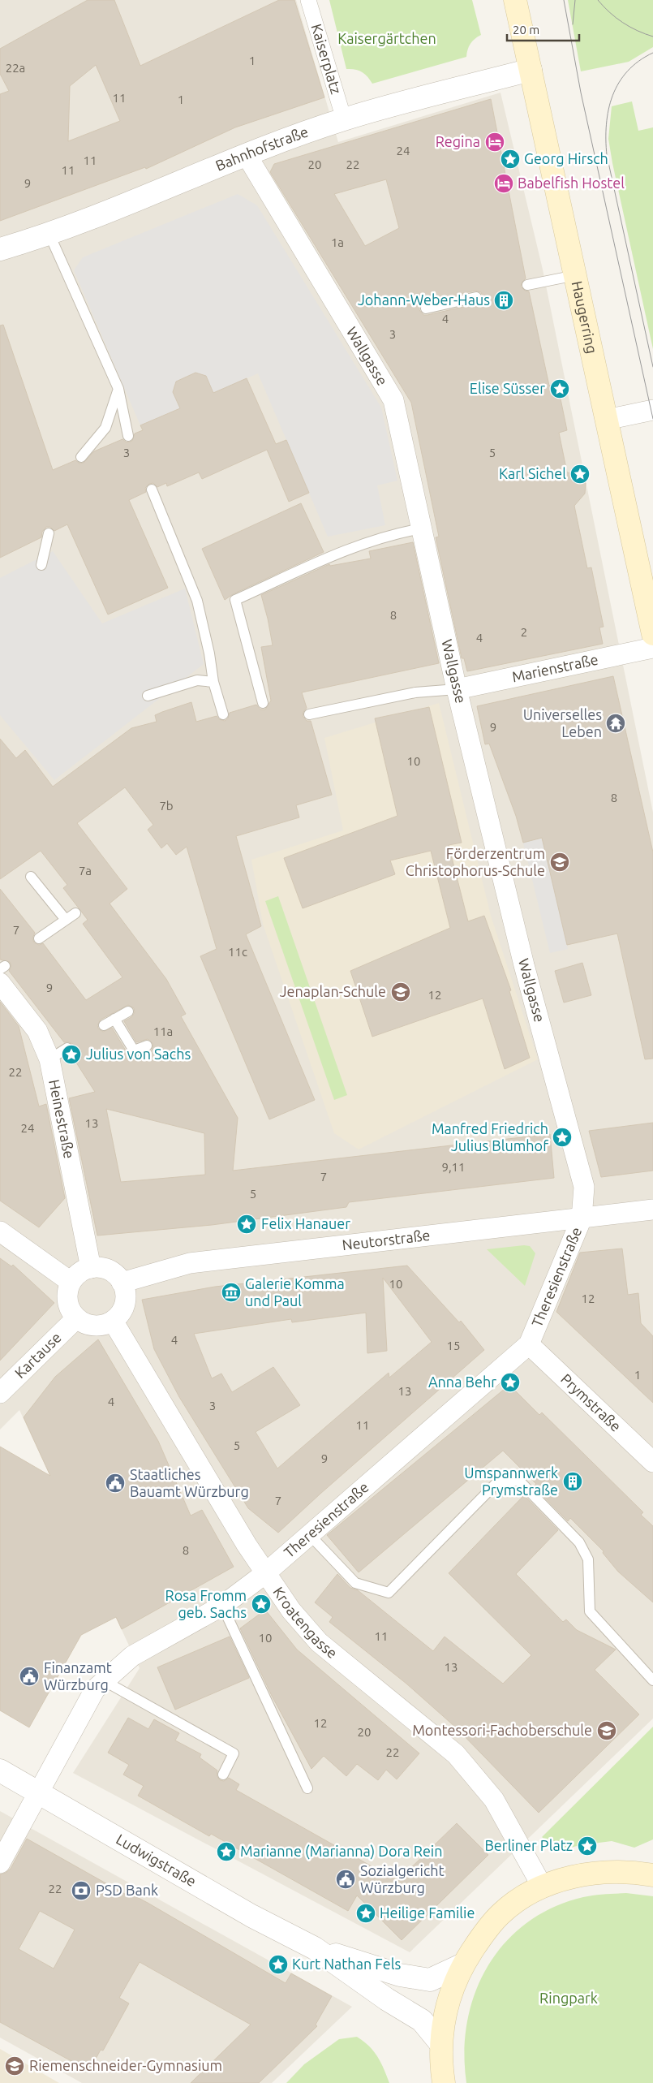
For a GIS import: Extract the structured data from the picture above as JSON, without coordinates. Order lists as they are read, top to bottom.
{
  "streets": {
    "main road": ["Haugerring"],
    "street": [
      "Kaiserplatz",
      "Bahnhofstraße",
      "Wallgasse",
      "Marienstraße",
      "Heinestraße",
      "Neutorstraße",
      "Theresienstraße",
      "Kartause",
      "Prymstraße",
      "Kroatengasse",
      "Ludwigstraße"
    ]
  },
  "crossings": [
    ["Kaiserplatz", "Bahnhofstraße"],
    ["Bahnhofstraße", "Haugerring"],
    ["Bahnhofstraße", "Wallgasse"],
    ["Wallgasse", "Marienstraße"],
    ["Wallgasse", "Neutorstraße"],
    ["Wallgasse", "Theresienstraße"],
    ["Heinestraße", "Neutorstraße"],
    ["Heinestraße", "Kartause"],
    ["Heinestraße", "Kroatengasse"],
    ["Neutorstraße", "Theresienstraße"],
    ["Neutorstraße", "Kartause"],
    ["Neutorstraße", "Kroatengasse"],
    ["Theresienstraße", "Prymstraße"],
    ["Theresienstraße", "Kroatengasse"],
    ["Theresienstraße", "Ludwigstraße"],
    ["Kartause", "Kroatengasse"]
  ],
  "parks": ["Kaisergärtchen", "Ringpark"],
  "places": {
    "hotel": ["Regina", "Babelfish Hostel"],
    "place": [
      "Georg Hirsch",
      "Elise Süsser",
      "Karl Sichel",
      "Julius von Sachs",
      "Manfred Friedrich Julius Blumhof",
      "Felix Hanauer",
      "Anna Behr",
      "Rosa Fromm geb. Sachs",
      "Berliner Platz",
      "Marianne (Marianna) Dora Rein",
      "Heilige Familie",
      "Kurt Nathan Fels"
    ],
    "building": ["Johann-Weber-Haus", "Umspannwerk Prymstraße"],
    "temple": ["Universelles Leben"],
    "school or university": [
      "Förderzentrum Christophorus-Schule",
      "Jenaplan-Schule",
      "Montessori-Fachoberschule",
      "Riemenschneider-Gymnasium"
    ],
    "museum": ["Galerie Komma und Paul"],
    "public building": ["Staatliches Bauamt Würzburg", "Finanzamt Würzburg", "Sozialgericht Würzburg"],
    "bank": ["PSD Bank"]
  },
  "house_numbers": [
    "1",
    "22a",
    "11",
    "1",
    "24",
    "11",
    "20",
    "22",
    "11",
    "9",
    "1a",
    "4",
    "3",
    "3",
    "5",
    "8",
    "2",
    "4",
    "9",
    "10",
    "8",
    "7b",
    "7a",
    "7",
    "11c",
    "9",
    "12",
    "11a",
    "22",
    "13",
    "24",
    "9,11",
    "7",
    "5",
    "10",
    "12",
    "4",
    "15",
    "1",
    "13",
    "4",
    "3",
    "11",
    "5",
    "9",
    "7",
    "8",
    "11",
    "10",
    "13",
    "12",
    "20",
    "22",
    "22"
  ],
  "scale_bar": "20 m"
}
